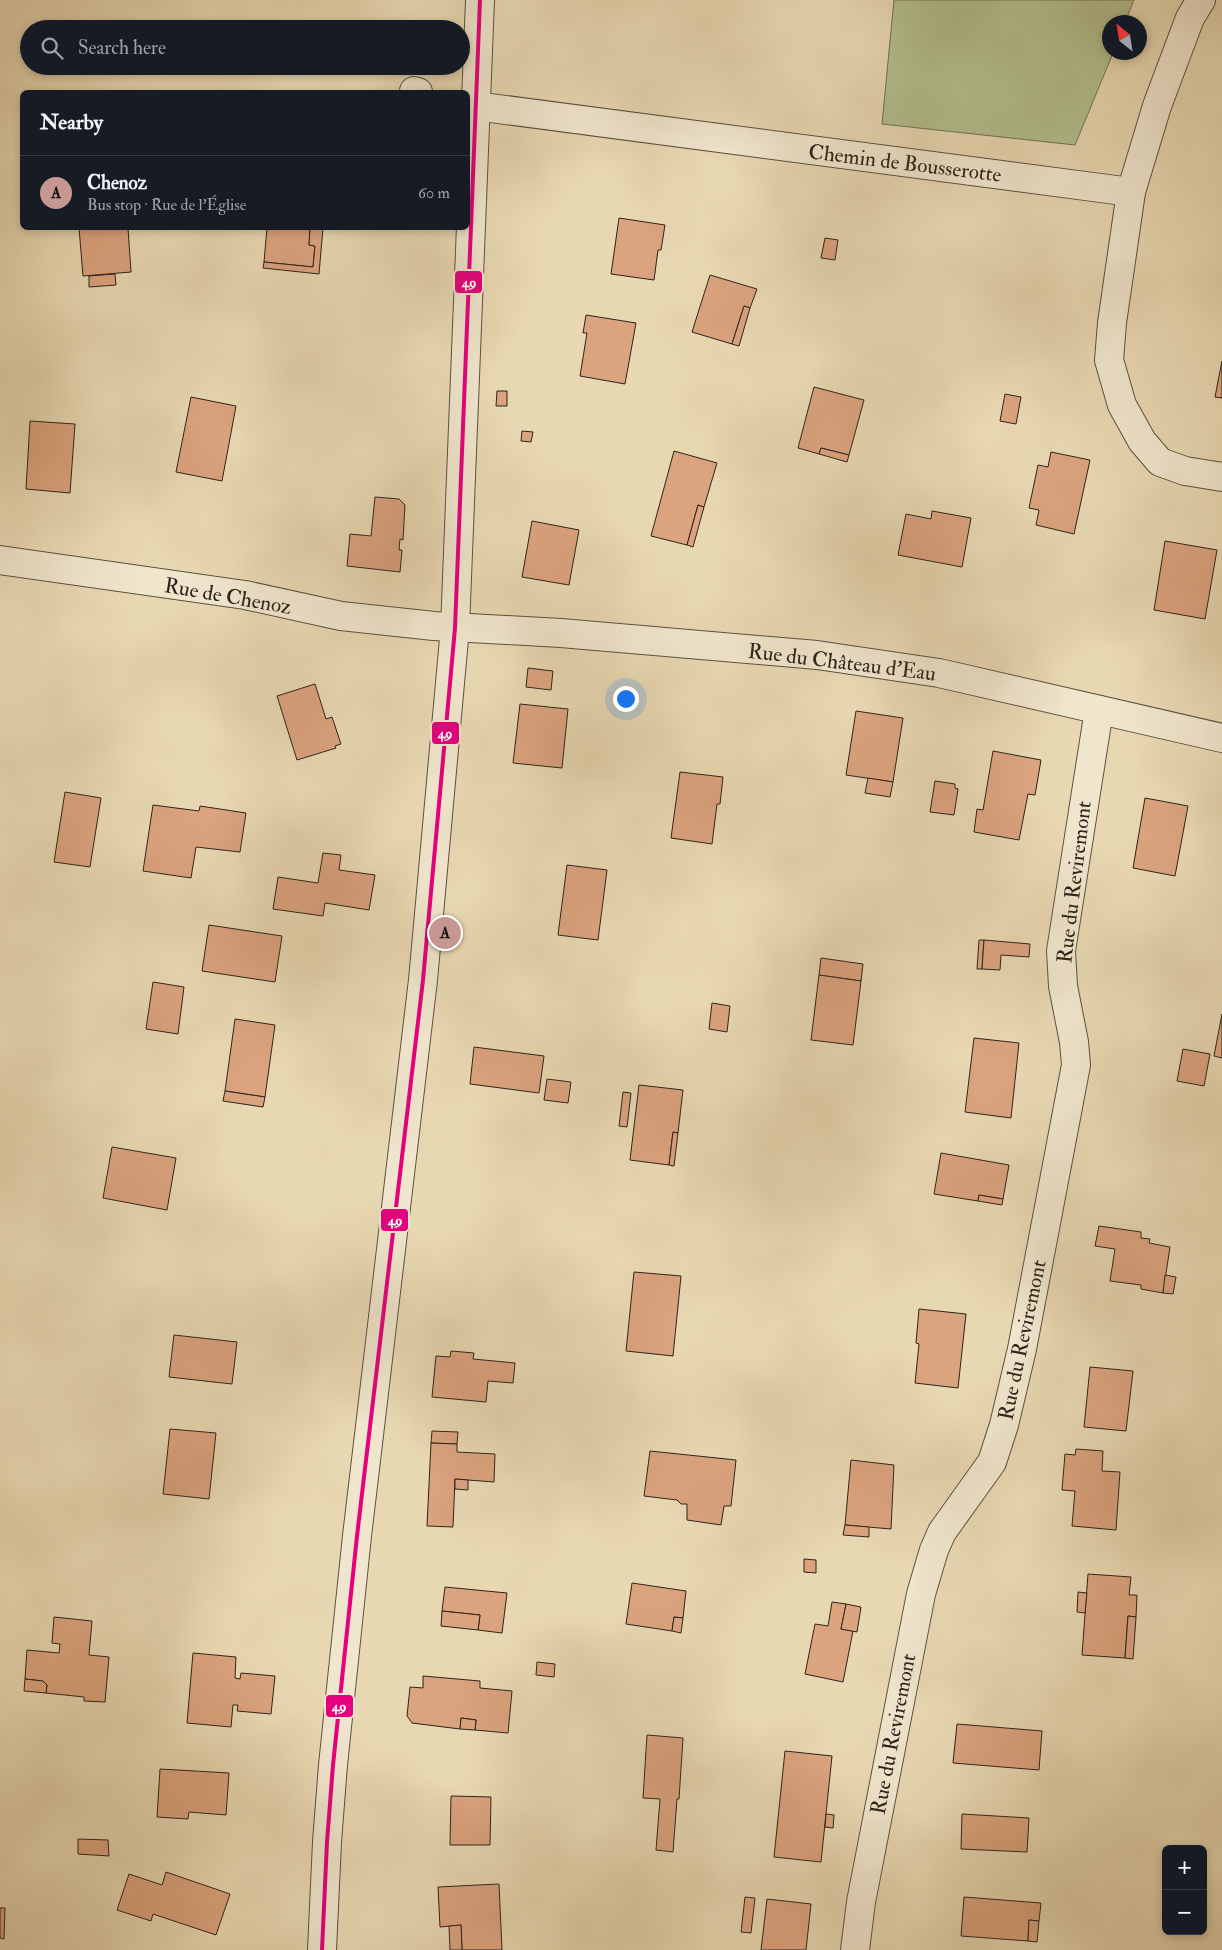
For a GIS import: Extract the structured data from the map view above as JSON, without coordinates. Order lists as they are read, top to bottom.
{
  "streets": {
    "street": [
      "Chemin de Bousserotte",
      "Rue de Chenoz",
      "Rue du Château d'Eau",
      "Rue du Reviremont"
    ]
  },
  "crossings": [
    ["Rue de Chenoz", "Rue du Château d'Eau"],
    ["Rue du Château d'Eau", "Rue du Reviremont"]
  ],
  "lines": ["transit line 49"],
  "north": "top left",
  "page": {
    "search": "Search here",
    "heading": "Nearby",
    "list": [
      {
        "mark": "A",
        "name": "Chenoz",
        "note": "Bus stop · Rue de l'Église",
        "value": "60 m"
      }
    ],
    "pins": "A",
    "map_buttons": ["+", "−"]
  }
}
